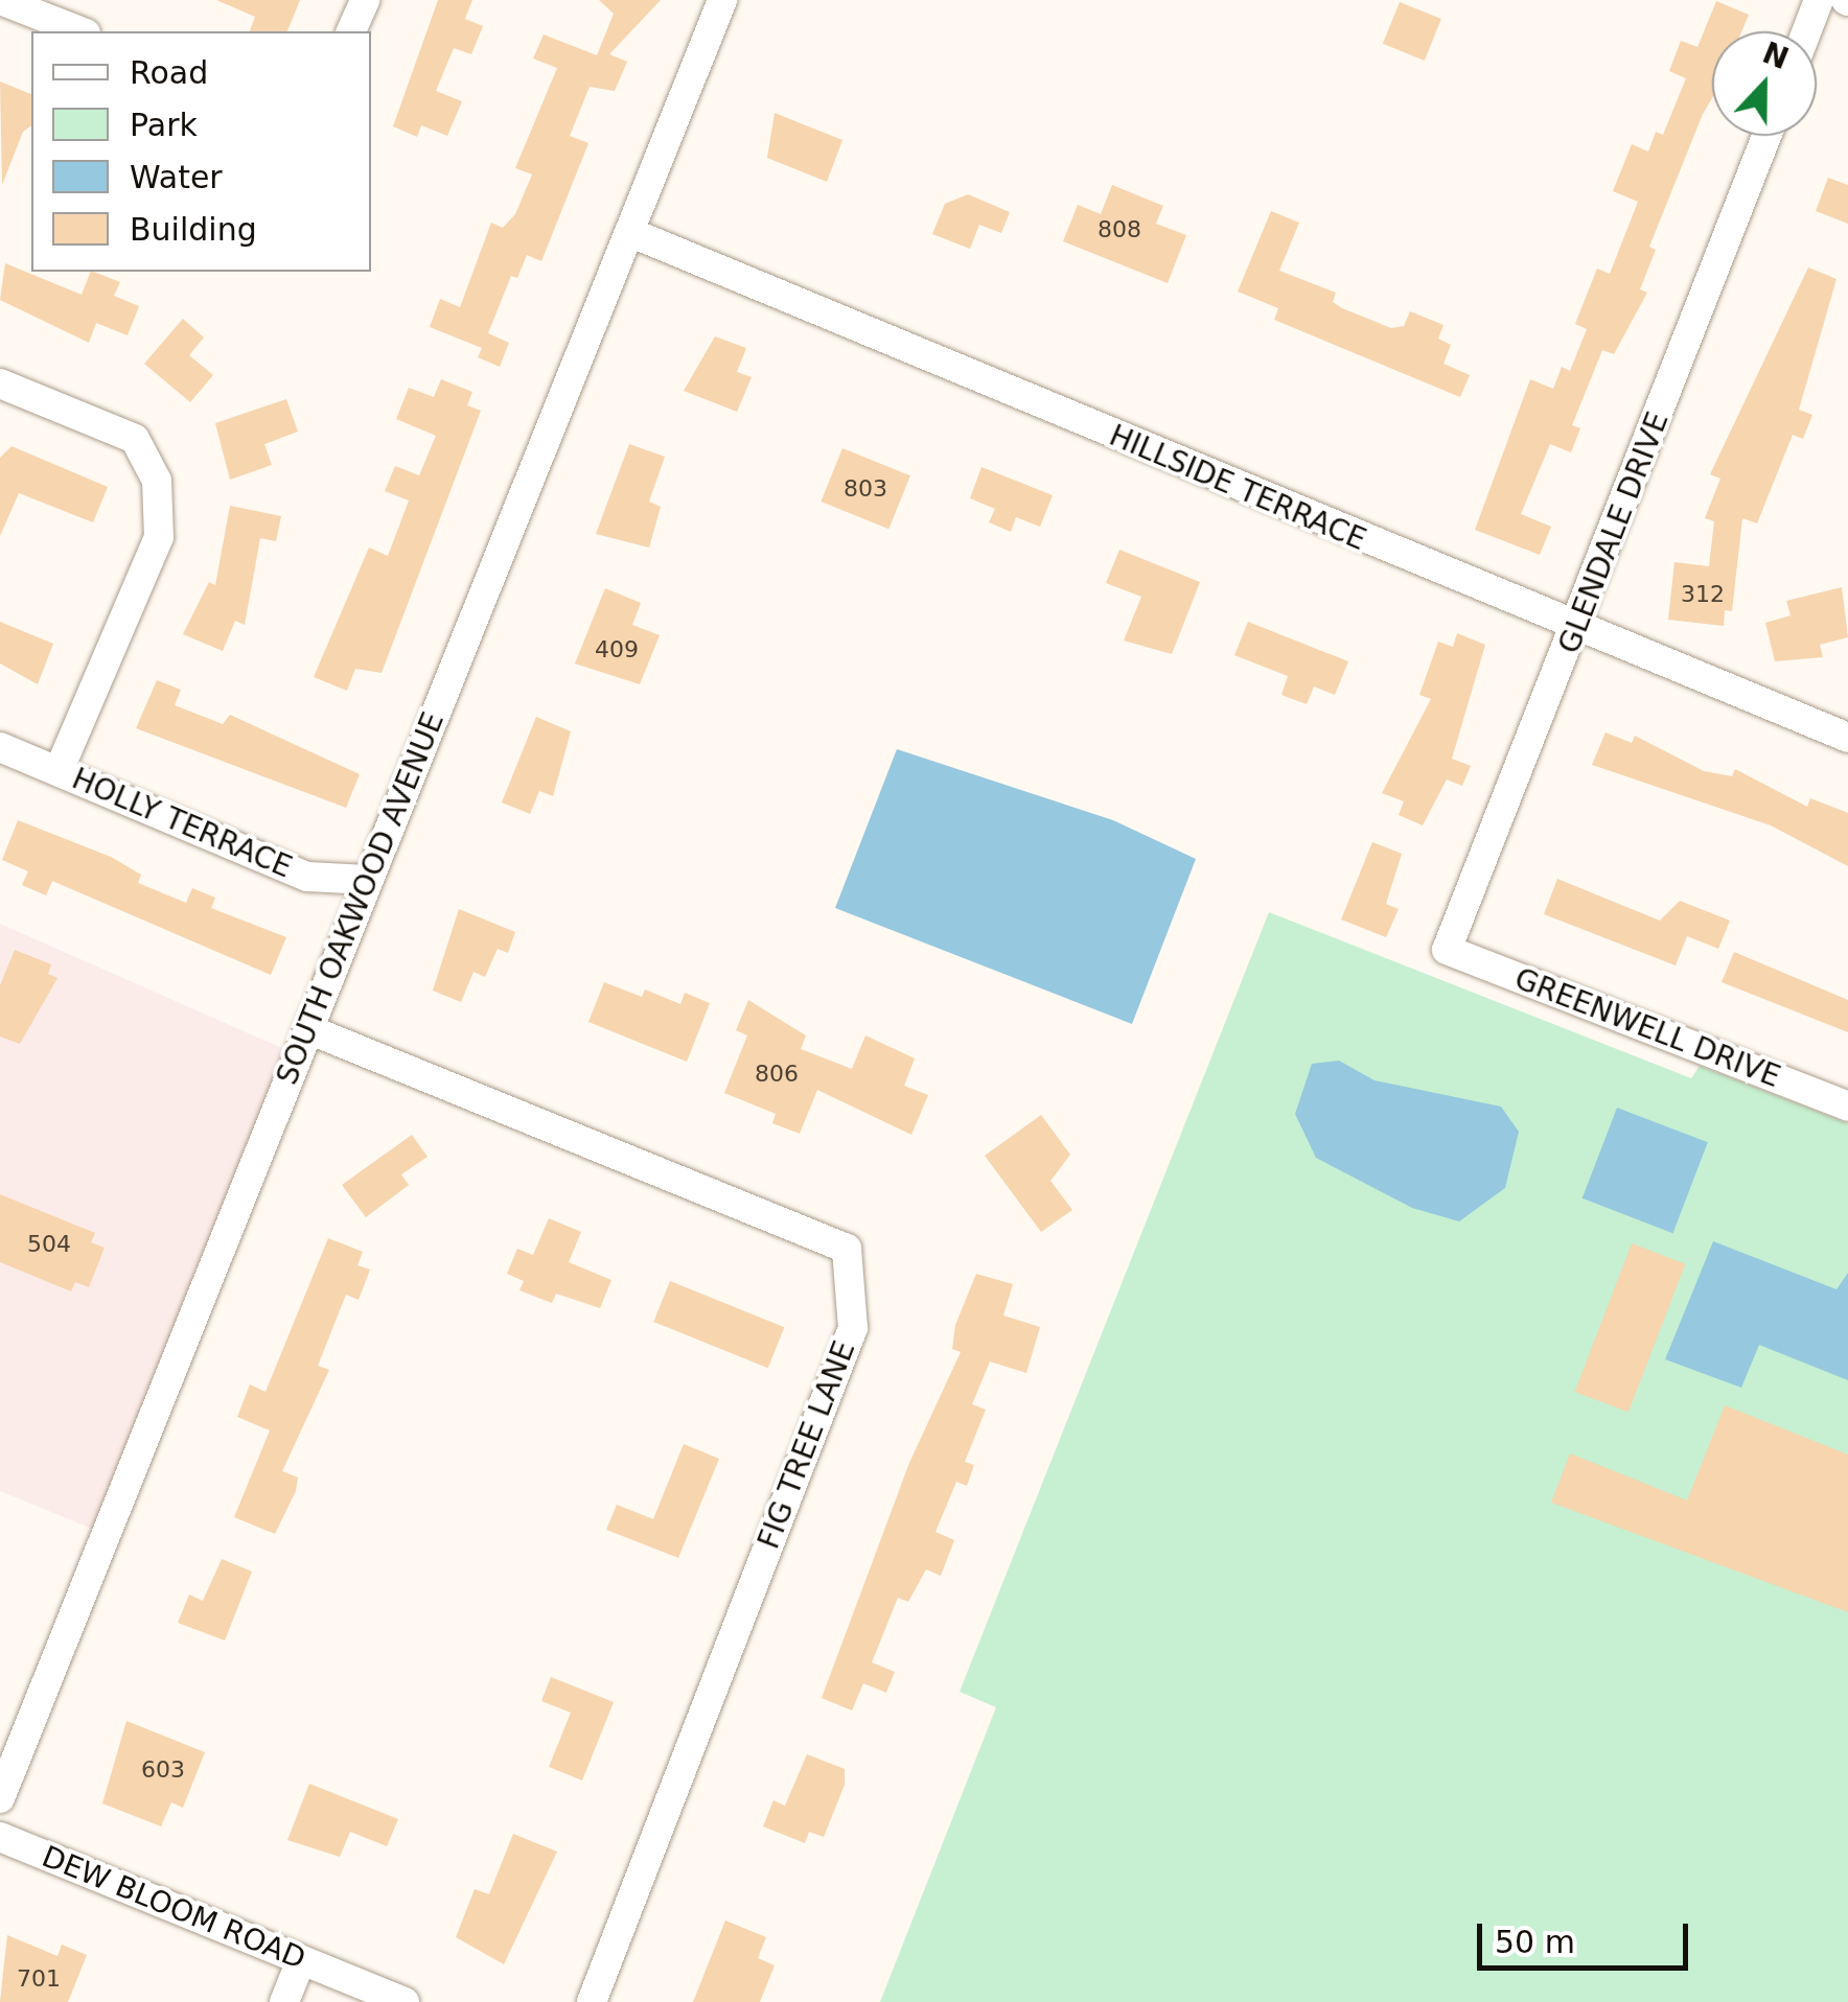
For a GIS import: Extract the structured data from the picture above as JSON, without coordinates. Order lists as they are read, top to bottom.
{
  "streets": {
    "street": [
      "HILLSIDE TERRACE",
      "GLENDALE DRIVE",
      "HOLLY TERRACE",
      "SOUTH OAKWOOD AVENUE",
      "GREENWELL DRIVE",
      "FIG TREE LANE",
      "DEW BLOOM ROAD"
    ]
  },
  "crossings": [
    ["HILLSIDE TERRACE", "GLENDALE DRIVE"],
    ["HILLSIDE TERRACE", "SOUTH OAKWOOD AVENUE"],
    ["GLENDALE DRIVE", "GREENWELL DRIVE"],
    ["HOLLY TERRACE", "SOUTH OAKWOOD AVENUE"],
    ["SOUTH OAKWOOD AVENUE", "FIG TREE LANE"]
  ],
  "house_numbers": [
    "808",
    "803",
    "312",
    "409",
    "806",
    "504",
    "603",
    "701"
  ],
  "legend": [
    "Road",
    "Park",
    "Water",
    "Building"
  ],
  "scale_bar": "50 m",
  "north": "top"
}
